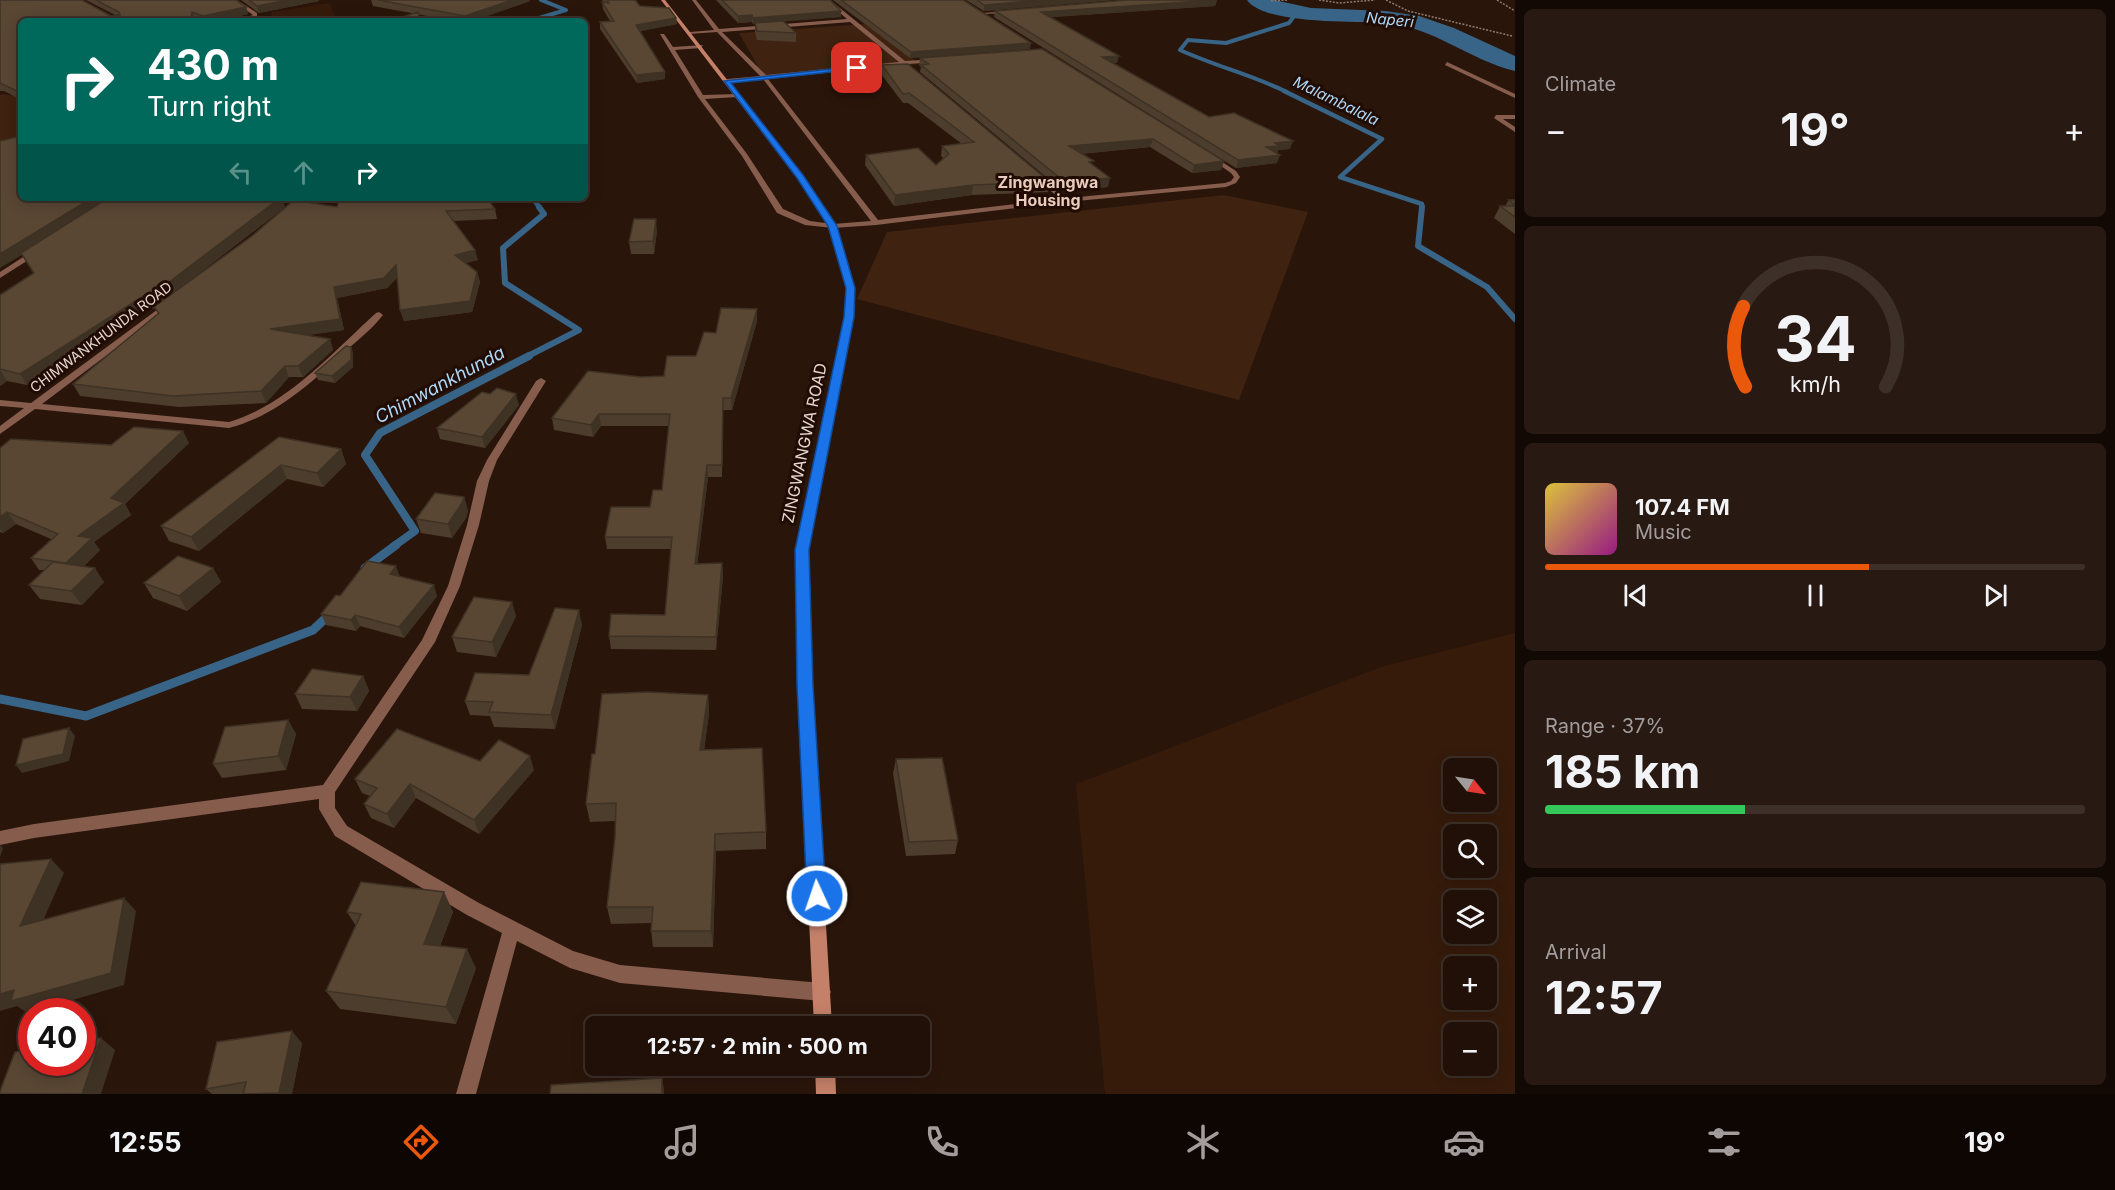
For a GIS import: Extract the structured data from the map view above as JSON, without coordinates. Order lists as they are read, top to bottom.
{
  "streets": {
    "street": ["CHIMWANKHUNDA ROAD", "ZINGWANGWA ROAD"]
  },
  "districts": ["Zingwangwa Housing"],
  "water": ["Naperi", "Malambalala", "Chimwankhunda"],
  "north": "bottom right",
  "page": {
    "tile": [
      "Climate",
      ["Range · 37%", "185 km"],
      ["Arrival", "12:57"]
    ],
    "turn": ["430 m", "Turn right"],
    "heat": ["−", "19°", "+"],
    "song": ["107.4 FM", "Music"],
    "map_buttons": ["+", "−"],
    "limit": "40",
    "trip": "12:57 · 2 min · 500 m",
    "tabs": ["12:55", "19°"],
    "gauge": ["34", "km/h"]
  }
}
